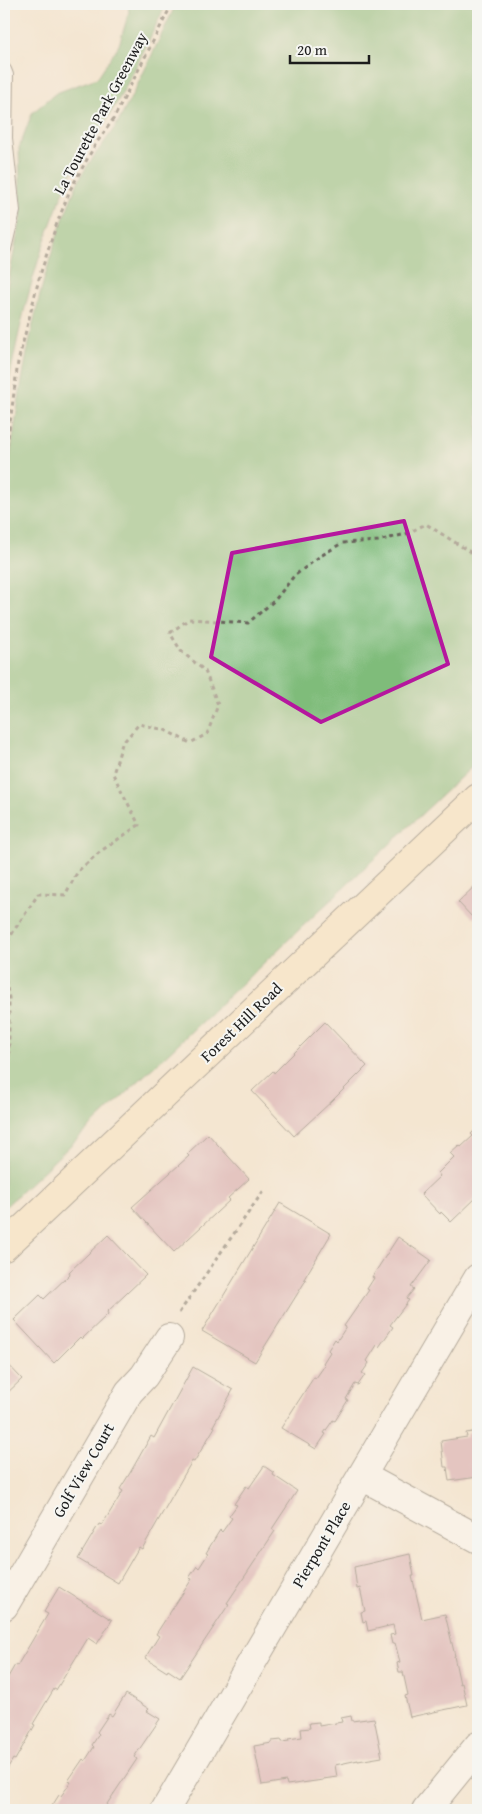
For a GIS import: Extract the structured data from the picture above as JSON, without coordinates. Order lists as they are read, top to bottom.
{
  "streets": {
    "street": ["Forest Hill Road", "Golf View Court", "Pierpont Place"],
    "path": ["La Tourette Park Greenway"]
  },
  "scale_bar": "20 m"
}
